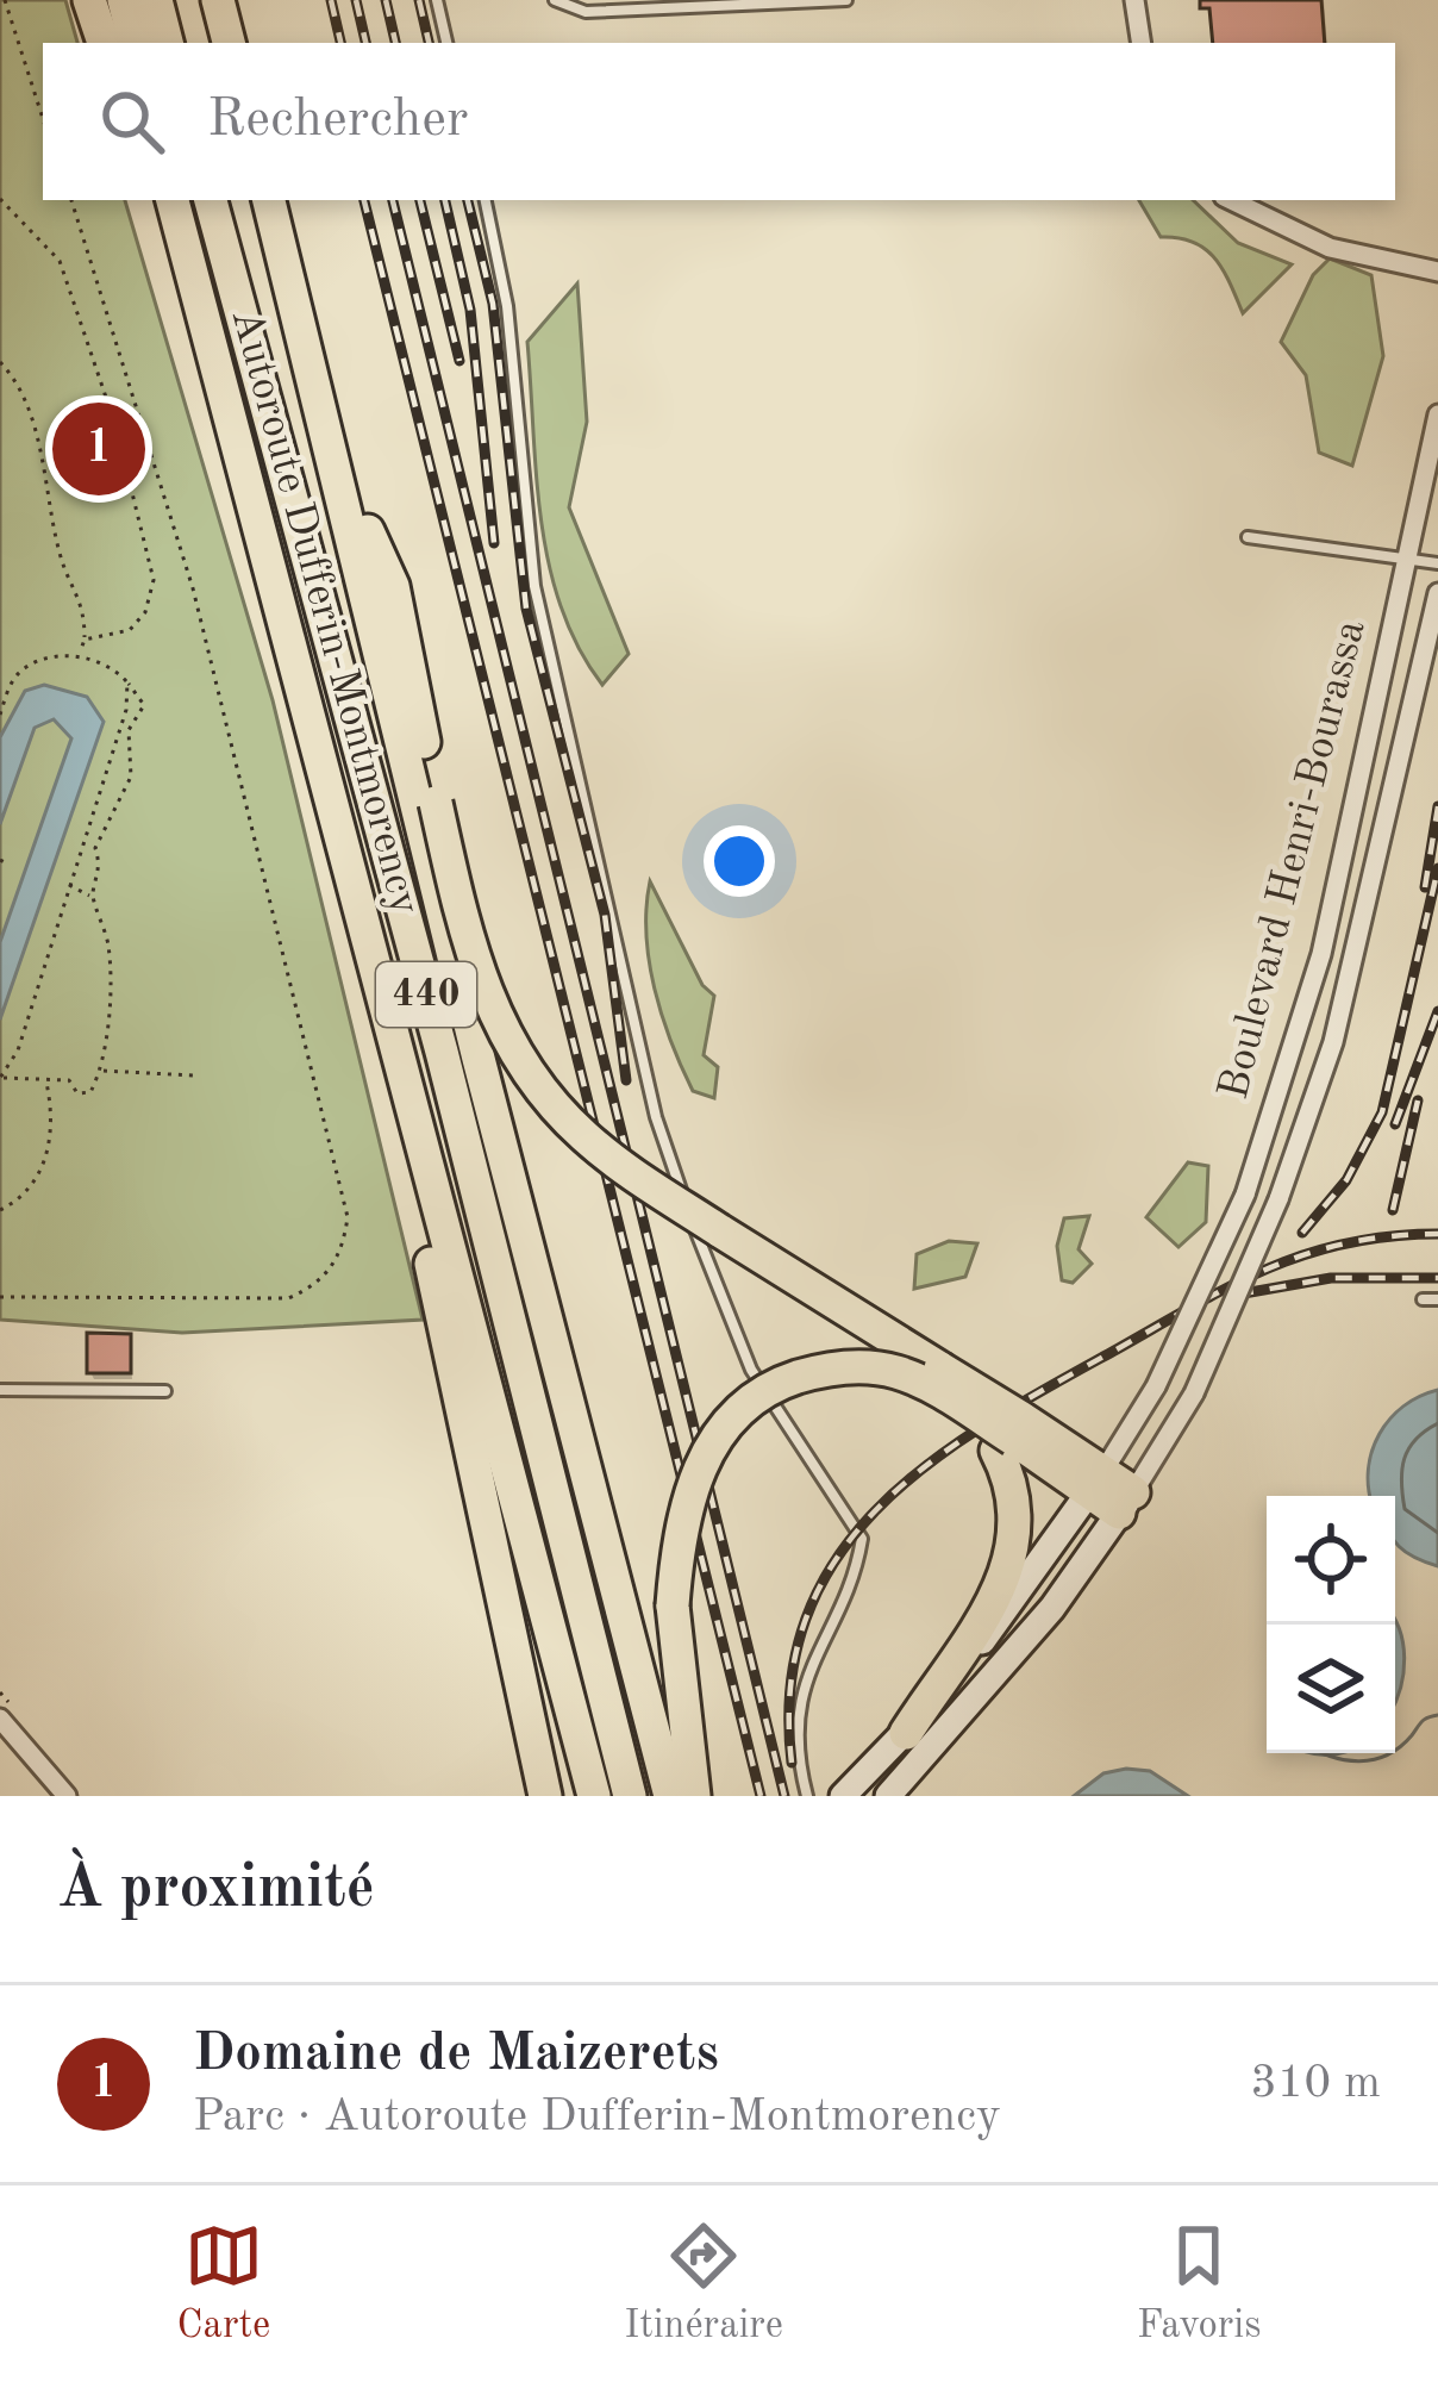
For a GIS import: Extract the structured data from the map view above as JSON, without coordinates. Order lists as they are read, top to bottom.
{
  "streets": {
    "highway": ["Autoroute Dufferin-Montmorency", "440"],
    "main road": ["Boulevard Henri-Bourassa"]
  },
  "page": {
    "search": "Rechercher",
    "pins": "1",
    "heading": "À proximité",
    "list": [
      {
        "mark": "1",
        "name": "Domaine de Maizerets",
        "note": "Parc · Autoroute Dufferin-Montmorency",
        "value": "310 m"
      }
    ],
    "nav": ["Carte", "Itinéraire", "Favoris"]
  }
}
